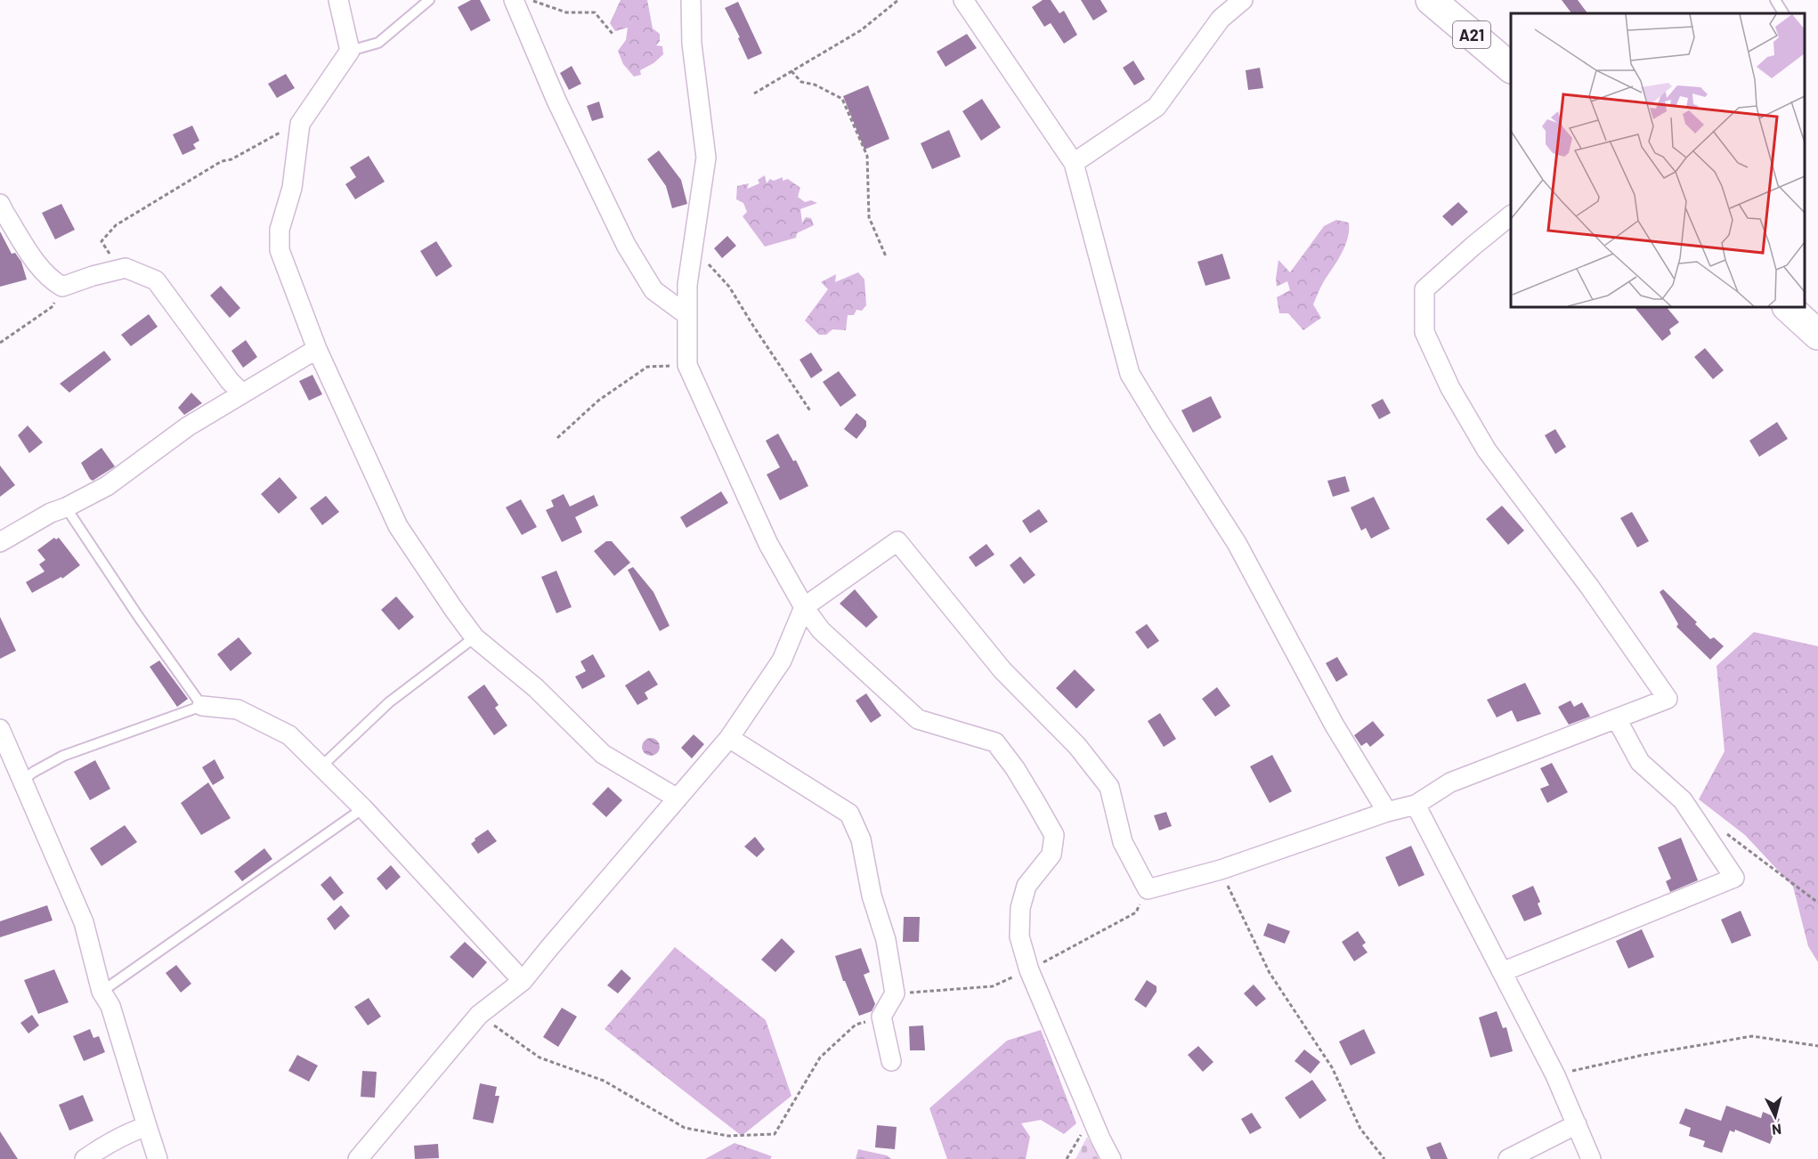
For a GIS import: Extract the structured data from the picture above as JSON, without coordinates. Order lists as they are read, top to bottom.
{
  "streets": {
    "main road": ["A21"]
  },
  "north": "bottom"
}
